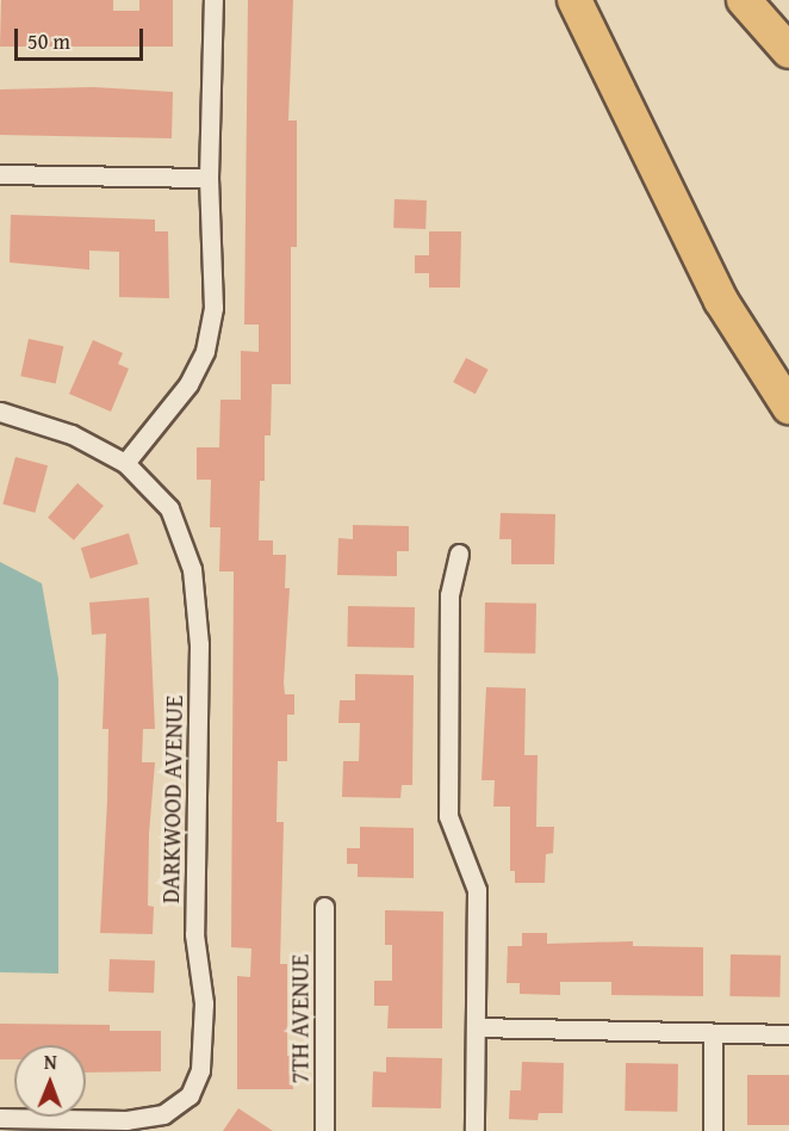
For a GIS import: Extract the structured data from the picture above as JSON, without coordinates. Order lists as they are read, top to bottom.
{
  "streets": {
    "street": ["DARKWOOD AVENUE", "7TH AVENUE"]
  },
  "scale_bar": "50 m",
  "north": "top"
}
